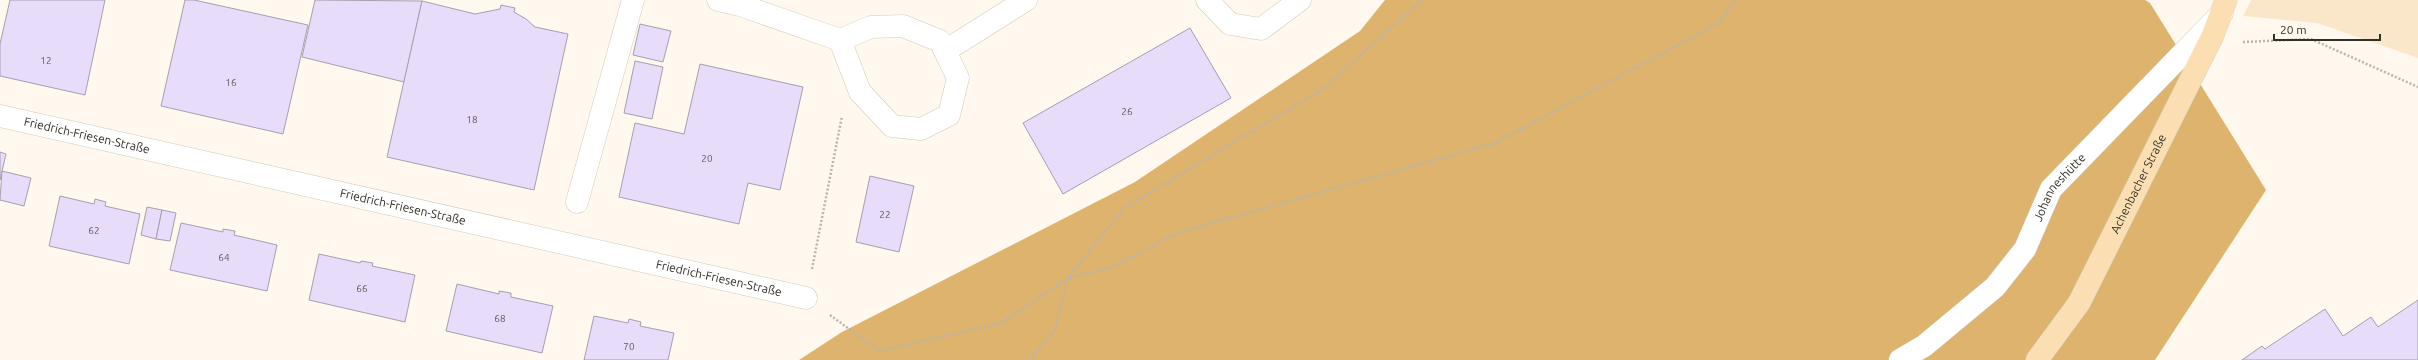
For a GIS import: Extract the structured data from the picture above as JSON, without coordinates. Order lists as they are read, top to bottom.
{
  "streets": {
    "main road": ["Achenbacher Straße"],
    "street": ["Friedrich-Friesen-Straße", "Johanneshütte"]
  },
  "crossings": [
    ["Achenbacher Straße", "Johanneshütte"]
  ],
  "house_numbers": [
    "12",
    "16",
    "26",
    "18",
    "20",
    "22",
    "62",
    "64",
    "66",
    "68",
    "70"
  ],
  "scale_bar": "20 m"
}
